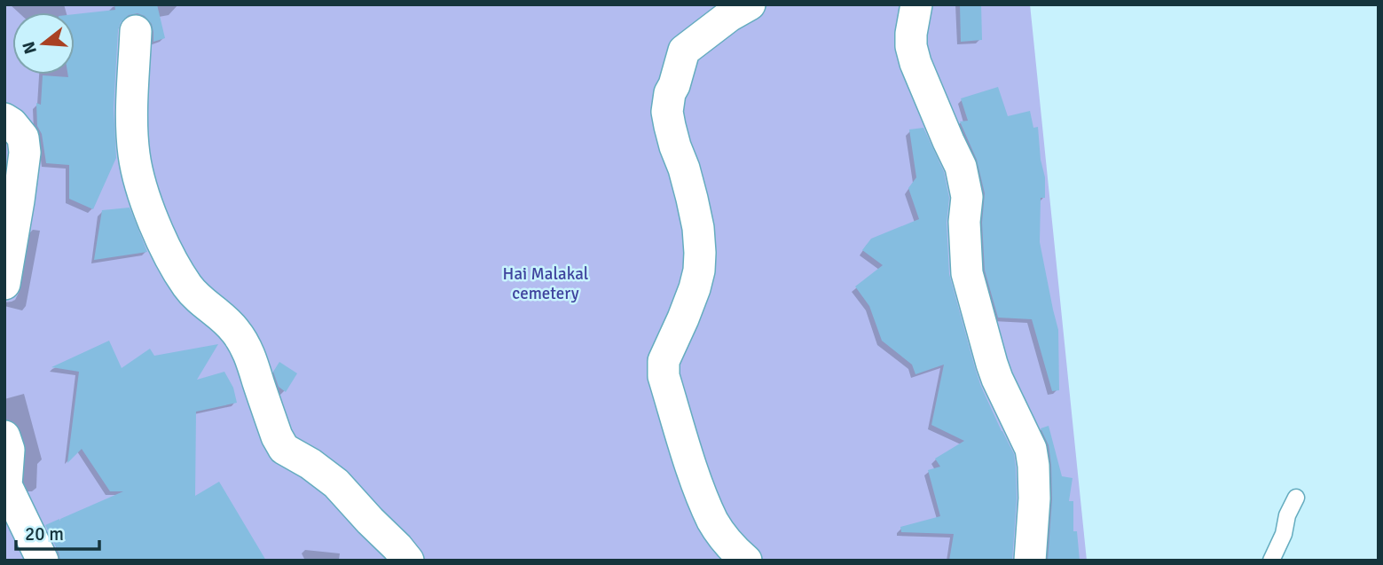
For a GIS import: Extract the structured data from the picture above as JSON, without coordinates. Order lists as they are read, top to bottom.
{
  "parks": ["Hai Malakal cemetery"],
  "scale_bar": "20 m",
  "north": "left"
}
